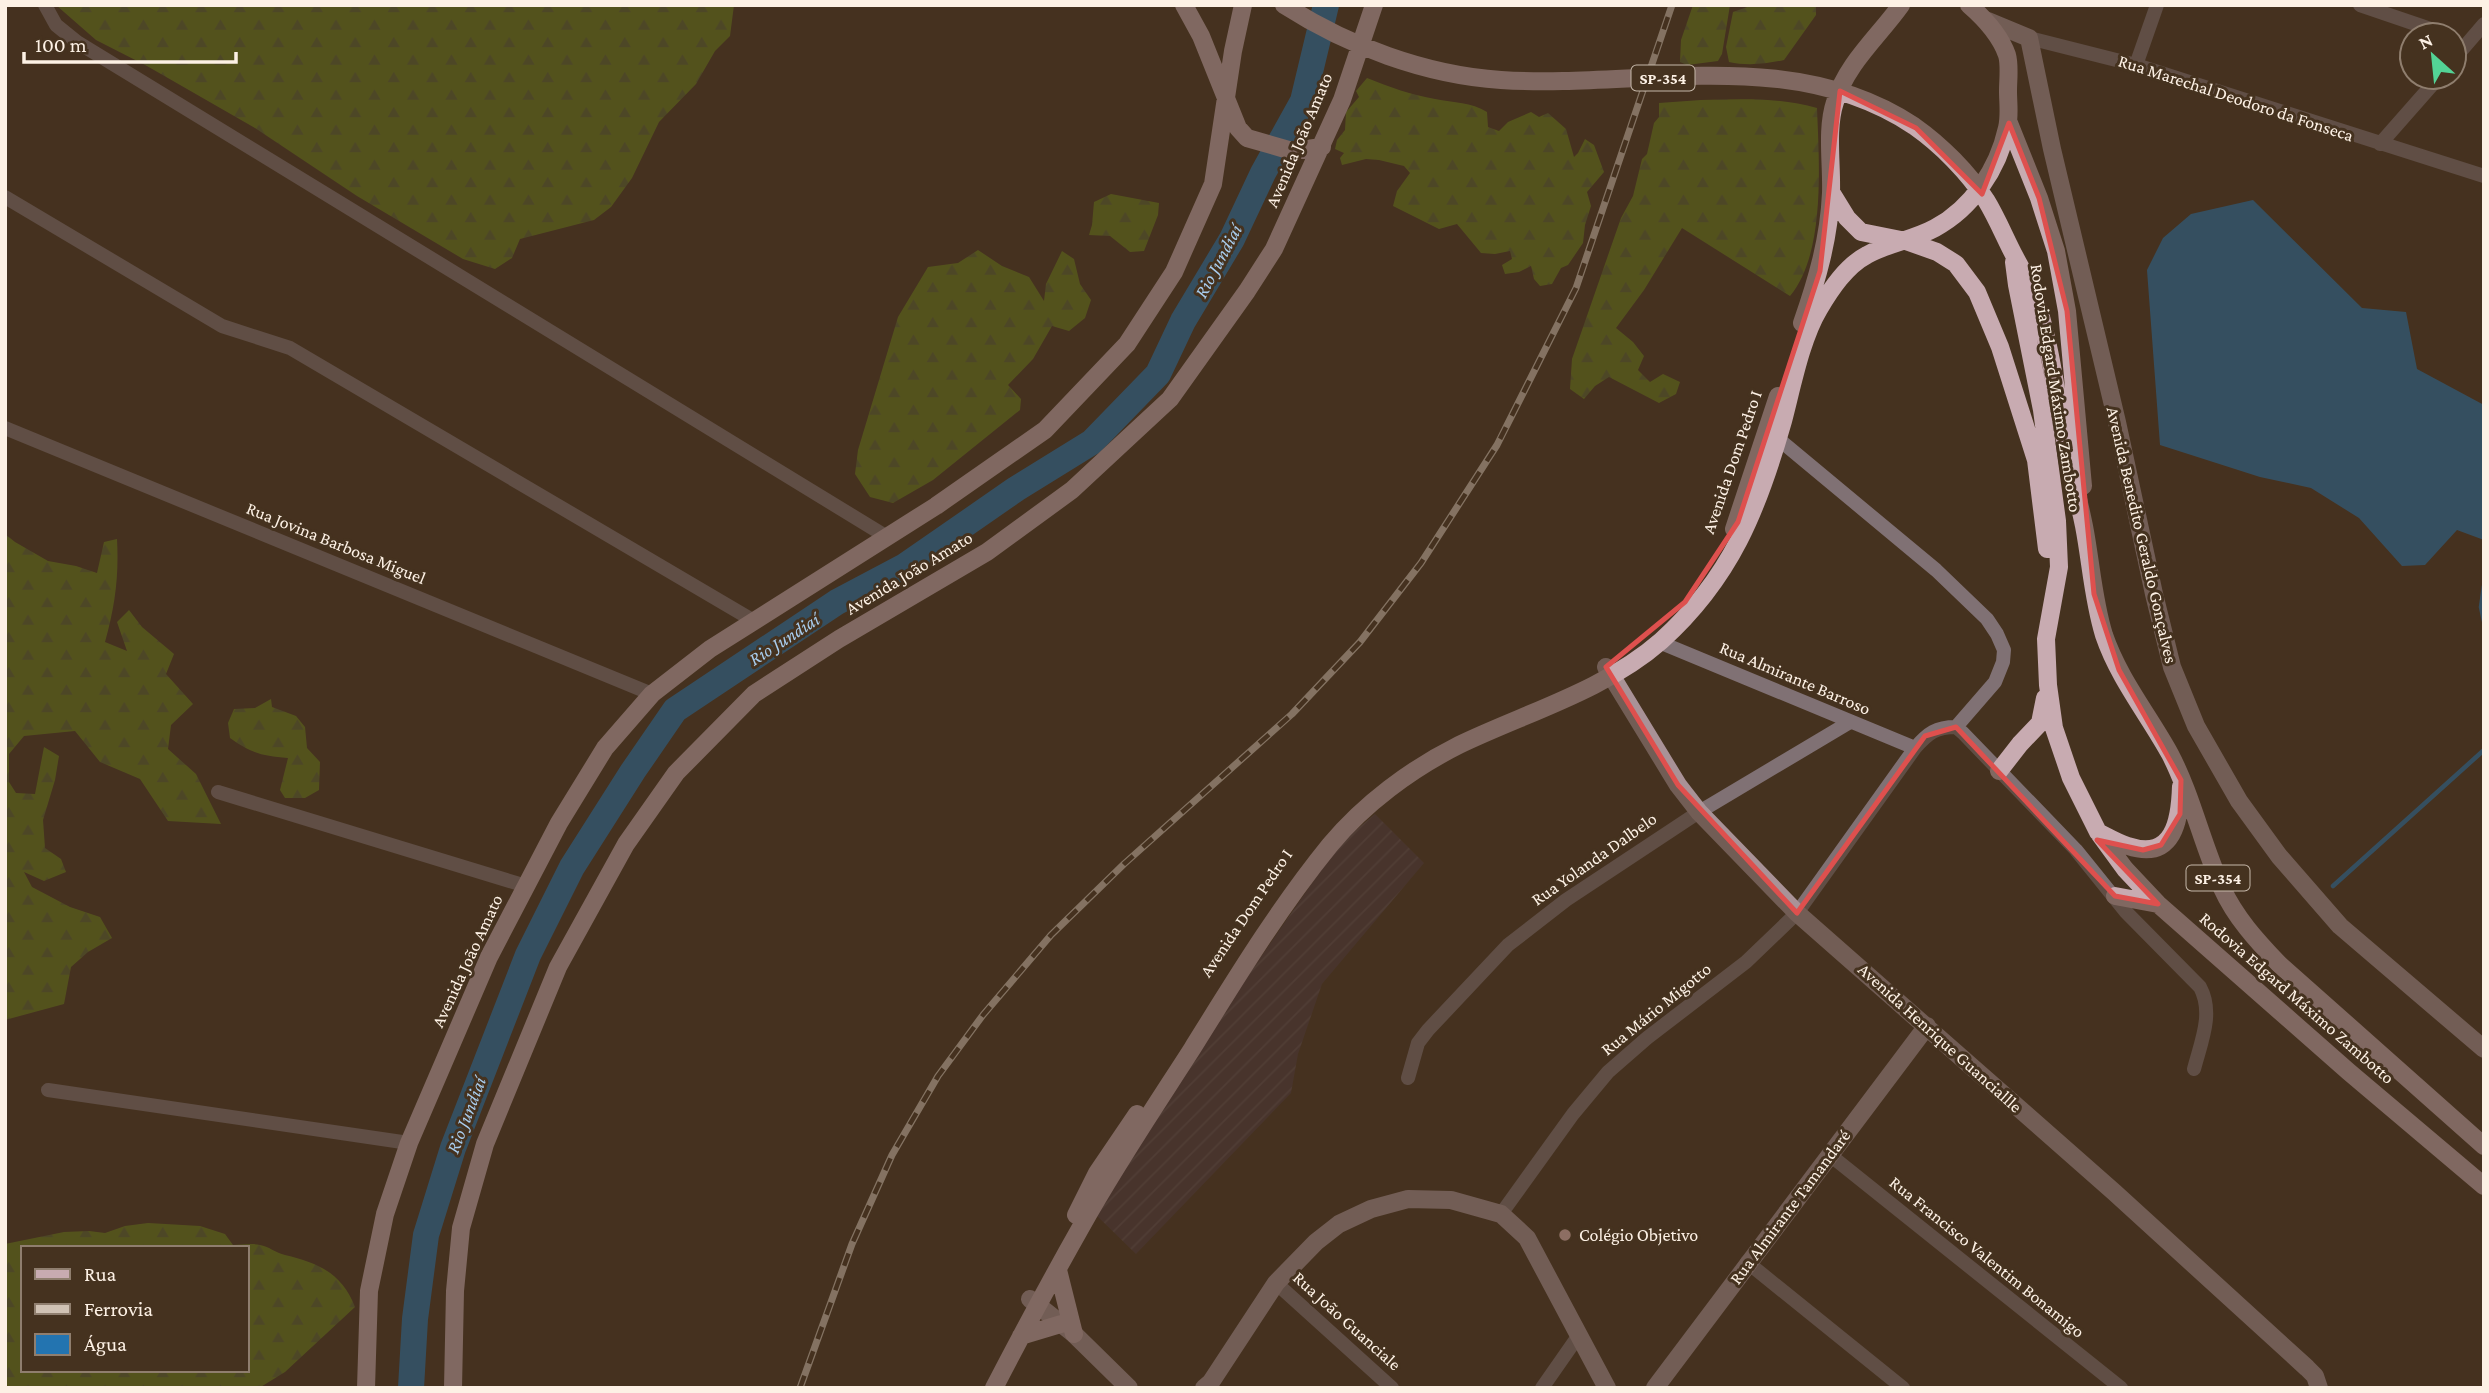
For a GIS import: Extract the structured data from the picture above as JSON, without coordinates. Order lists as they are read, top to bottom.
{
  "streets": {
    "main road": [
      "SP-354",
      "Avenida João Amato",
      "Rodovia Edgard Máximo Zambotto",
      "Avenida Dom Pedro I"
    ],
    "street": [
      "Rua Marechal Deodoro da Fonseca",
      "Avenida Benedito Geraldo Gonçalves",
      "Rua Jovina Barbosa Miguel",
      "Rua Almirante Barroso",
      "Rua Yolanda Dalbelo",
      "Rua Mário Migotto",
      "Avenida Henrique Guanciallle",
      "Rua Almirante Tamandaré",
      "Rua Francisco Valentim Bonamigo",
      "Rua João Guanciale"
    ]
  },
  "crossings": [
    ["Rua Marechal Deodoro da Fonseca", "Avenida Benedito Geraldo Gonçalves"],
    ["Avenida João Amato", "Rua Jovina Barbosa Miguel"],
    ["Avenida Dom Pedro I", "Rua Almirante Barroso"],
    ["Avenida Dom Pedro I", "Avenida Henrique Guanciallle"],
    ["Rua Almirante Barroso", "Rua Yolanda Dalbelo"],
    ["Rua Almirante Barroso", "Rua Mário Migotto"],
    ["Rua Yolanda Dalbelo", "Avenida Henrique Guanciallle"],
    ["Rua Mário Migotto", "Avenida Henrique Guanciallle"],
    ["Avenida Henrique Guanciallle", "Rua Almirante Tamandaré"],
    ["Rua Almirante Tamandaré", "Rua Francisco Valentim Bonamigo"]
  ],
  "water": ["Rio Jundiaí"],
  "places": ["Colégio Objetivo"],
  "legend": ["Rua", "Ferrovia", "Água"],
  "scale_bar": "100 m",
  "north": "top left"
}
